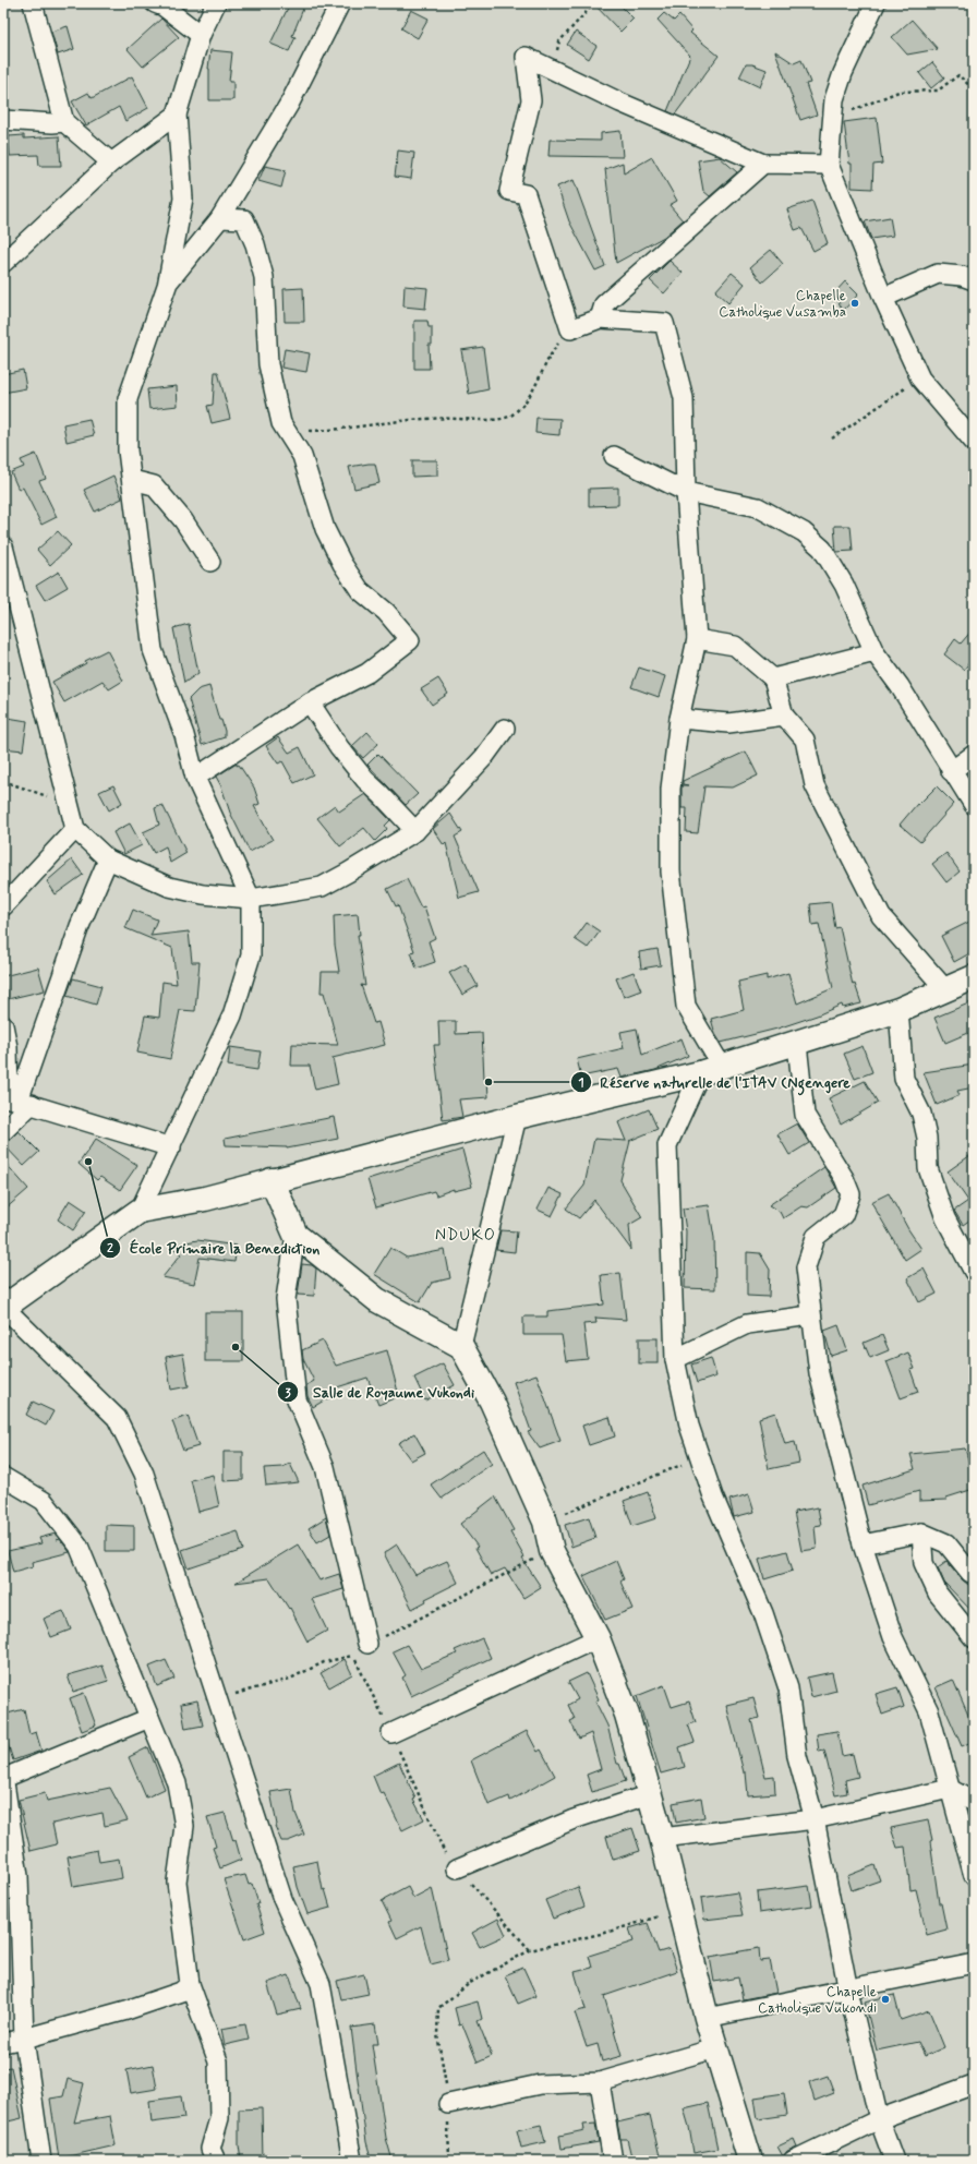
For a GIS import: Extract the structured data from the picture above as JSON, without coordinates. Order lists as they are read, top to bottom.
{
  "districts": ["NDUKO"],
  "places": [
    "Chapelle Catholique Vusamba",
    "Réserve naturelle de l'ITAV (Ngengere",
    "École Primaire la Benediction",
    "Salle de Royaume Vukondi",
    "Chapelle Catholique Vukondi"
  ]
}
